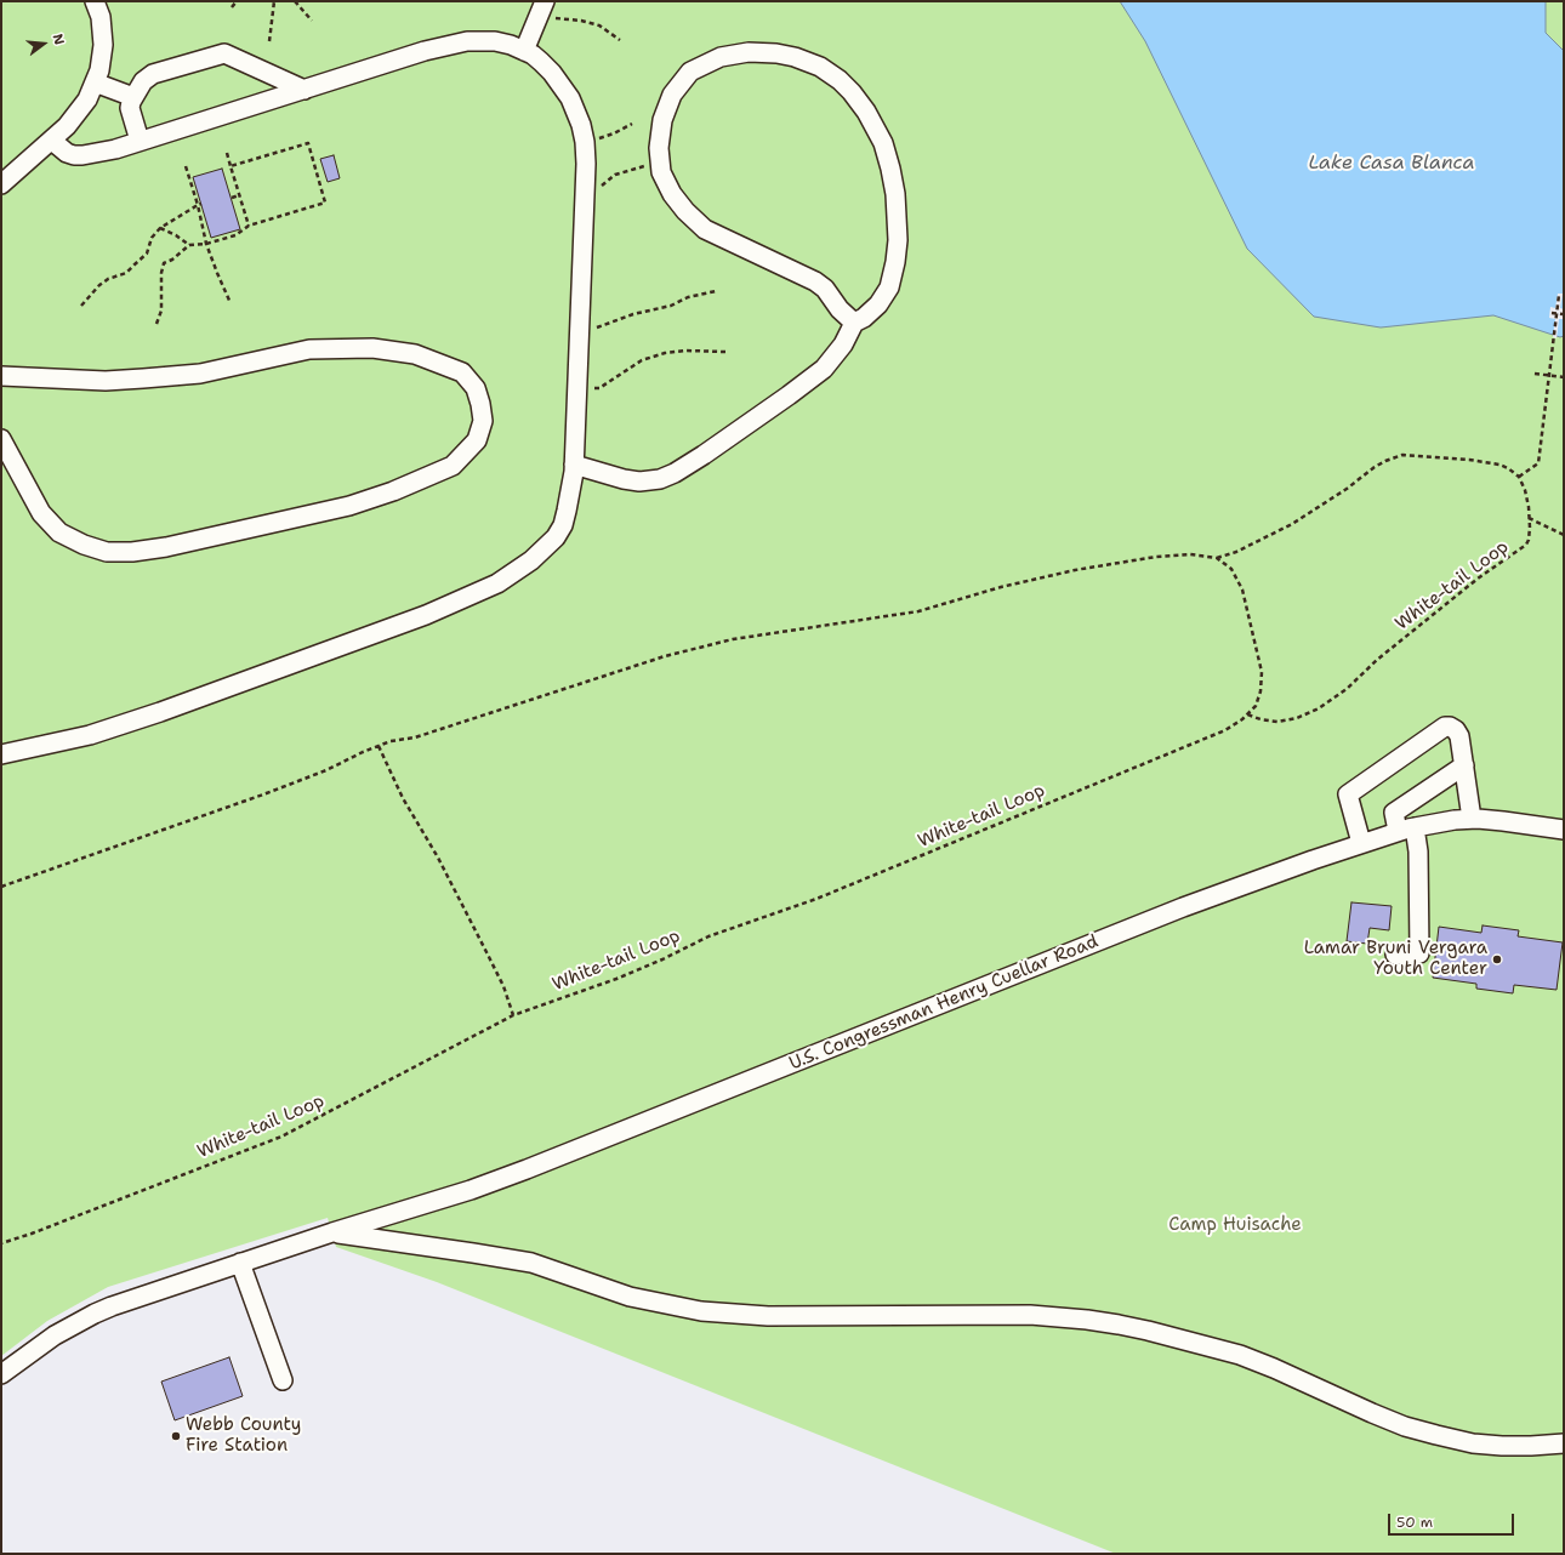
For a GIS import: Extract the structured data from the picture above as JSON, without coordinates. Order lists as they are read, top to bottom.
{
  "streets": {
    "street": ["U.S. Congressman Henry Cuellar Road"],
    "path": ["White-tail Loop"]
  },
  "water": ["Lake Casa Blanca"],
  "parks": ["Camp Huisache"],
  "places": ["Lamar Bruni Vergara Youth Center", "Webb County Fire Station"],
  "scale_bar": "50 m",
  "north": "right"
}
